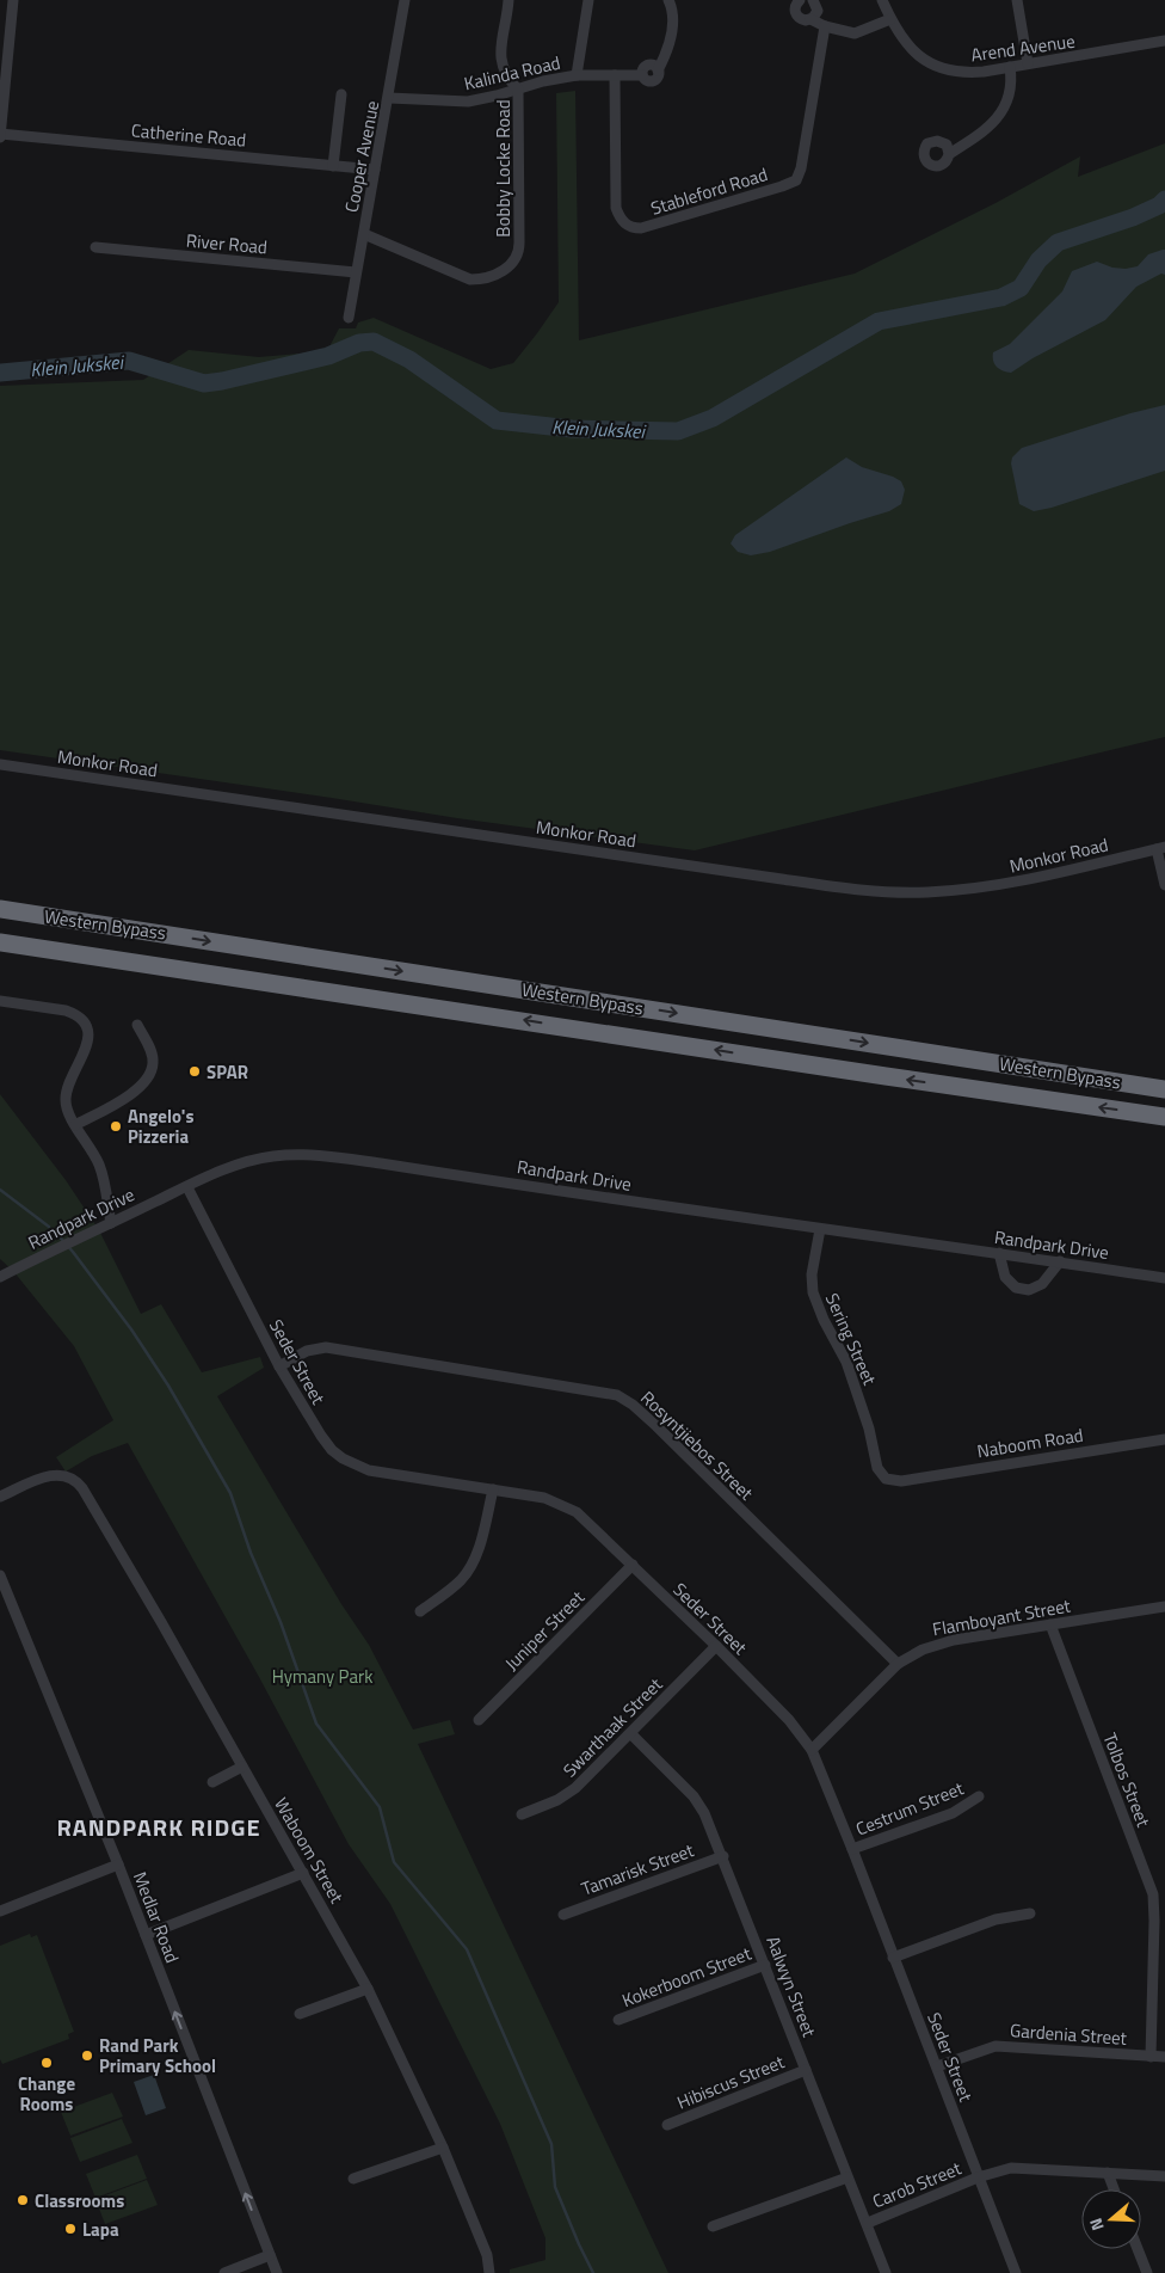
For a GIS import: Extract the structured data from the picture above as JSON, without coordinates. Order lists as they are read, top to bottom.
{
  "streets": {
    "highway": ["Western Bypass"],
    "street": [
      "Arend Avenue",
      "Kalinda Road",
      "Catherine Road",
      "Cooper Avenue",
      "Bobby Locke Road",
      "Stableford Road",
      "River Road",
      "Monkor Road",
      "Randpark Drive",
      "Sering Street",
      "Seder Street",
      "Naboom Road",
      "Rosyntjiebos Street",
      "Flamboyant Street",
      "Juniper Street",
      "Swarthaak Street",
      "Tolbos Street",
      "Cestrum Street",
      "Waboom Street",
      "Tamarisk Street",
      "Medlar Road",
      "Kokerboom Street",
      "Aalwyn Street",
      "Gardenia Street",
      "Hibiscus Street",
      "Carob Street"
    ]
  },
  "crossings": [
    ["Kalinda Road", "Cooper Avenue"],
    ["Kalinda Road", "Bobby Locke Road"],
    ["Kalinda Road", "Stableford Road"],
    ["Catherine Road", "Cooper Avenue"],
    ["Cooper Avenue", "Bobby Locke Road"],
    ["Cooper Avenue", "River Road"],
    ["Randpark Drive", "Sering Street"],
    ["Randpark Drive", "Seder Street"],
    ["Sering Street", "Naboom Road"],
    ["Seder Street", "Rosyntjiebos Street"],
    ["Seder Street", "Flamboyant Street"],
    ["Seder Street", "Juniper Street"],
    ["Seder Street", "Swarthaak Street"],
    ["Seder Street", "Cestrum Street"],
    ["Seder Street", "Gardenia Street"],
    ["Seder Street", "Carob Street"],
    ["Rosyntjiebos Street", "Flamboyant Street"],
    ["Flamboyant Street", "Tolbos Street"],
    ["Swarthaak Street", "Aalwyn Street"],
    ["Tolbos Street", "Gardenia Street"],
    ["Tamarisk Street", "Aalwyn Street"],
    ["Kokerboom Street", "Aalwyn Street"],
    ["Aalwyn Street", "Hibiscus Street"],
    ["Aalwyn Street", "Carob Street"]
  ],
  "one_way": ["Medlar Road"],
  "districts": ["RANDPARK RIDGE"],
  "water": ["Klein Jukskei"],
  "parks": ["Hymany Park"],
  "places": [
    "SPAR",
    "Angelo's Pizzeria",
    "Rand Park Primary School",
    "Change Rooms",
    "Classrooms",
    "Lapa"
  ],
  "north": "left"
}
